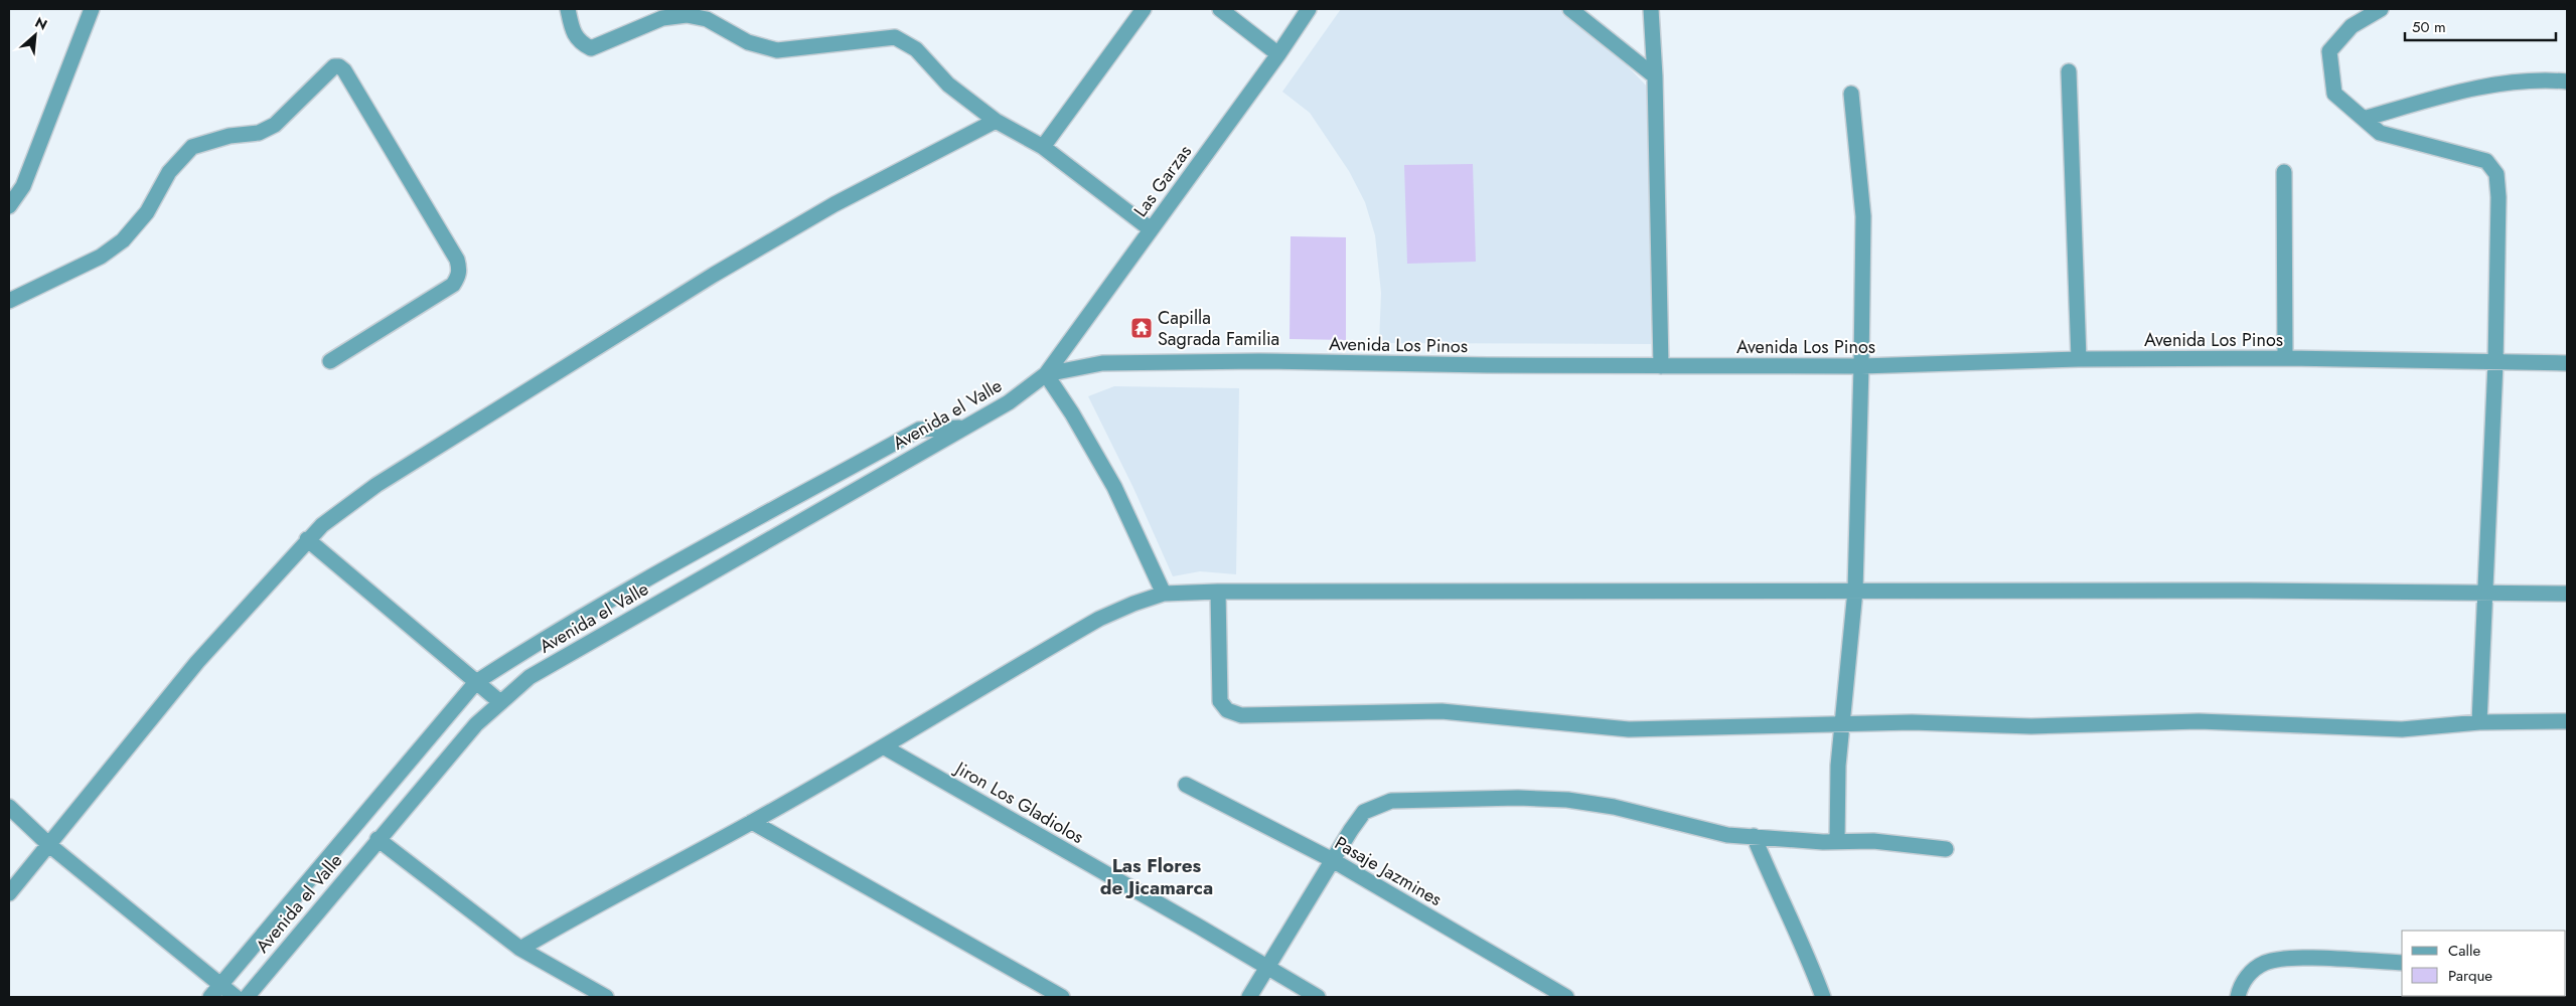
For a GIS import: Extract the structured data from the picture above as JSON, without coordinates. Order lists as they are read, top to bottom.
{
  "streets": {
    "street": [
      "Las Garzas",
      "Avenida Los Pinos",
      "Avenida el Valle",
      "Jiron Los Gladiolos",
      "Pasaje Jazmines"
    ]
  },
  "crossings": [
    ["Las Garzas", "Avenida Los Pinos"],
    ["Las Garzas", "Avenida el Valle"],
    ["Avenida Los Pinos", "Avenida el Valle"]
  ],
  "districts": ["Las Flores de Jicamarca"],
  "places": {
    "temple": ["Capilla Sagrada Familia"]
  },
  "legend": ["Calle", "Parque"],
  "scale_bar": "50 m",
  "north": "top right"
}
